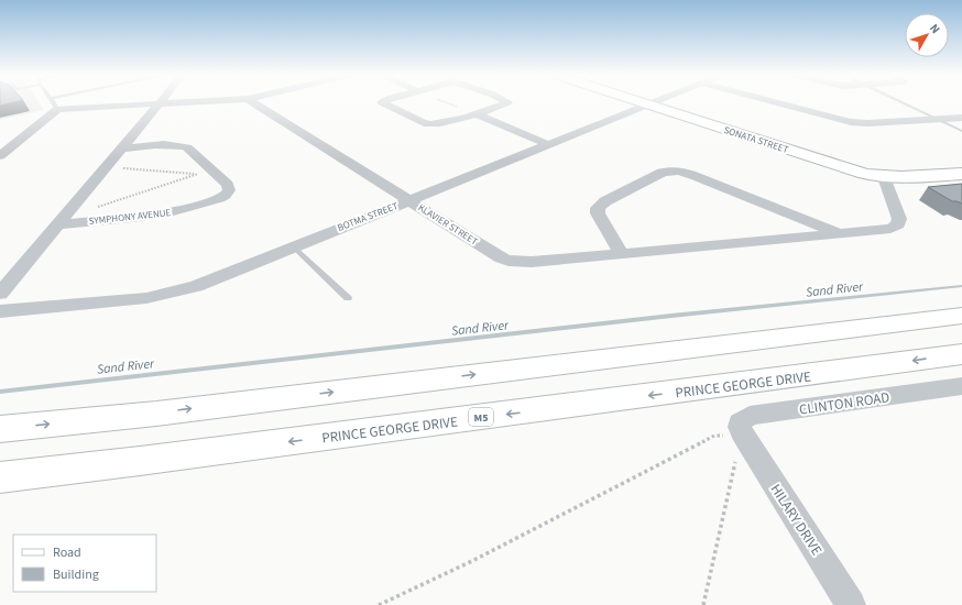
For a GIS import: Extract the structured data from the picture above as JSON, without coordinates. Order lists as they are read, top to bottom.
{
  "streets": {
    "main road": ["SONATA STREET", "PRINCE GEORGE DRIVE", "M5"],
    "street": [
      "SYMPHONY AVENUE",
      "BOTMA STREET",
      "KLAVIER STREET",
      "CLINTON ROAD",
      "HILARY DRIVE"
    ]
  },
  "crossings": [
    ["SONATA STREET", "BOTMA STREET"],
    ["SONATA STREET", "KLAVIER STREET"],
    ["BOTMA STREET", "KLAVIER STREET"],
    ["CLINTON ROAD", "HILARY DRIVE"]
  ],
  "water": ["Sand River"],
  "legend": ["Road", "Building"],
  "north": "top right"
}
